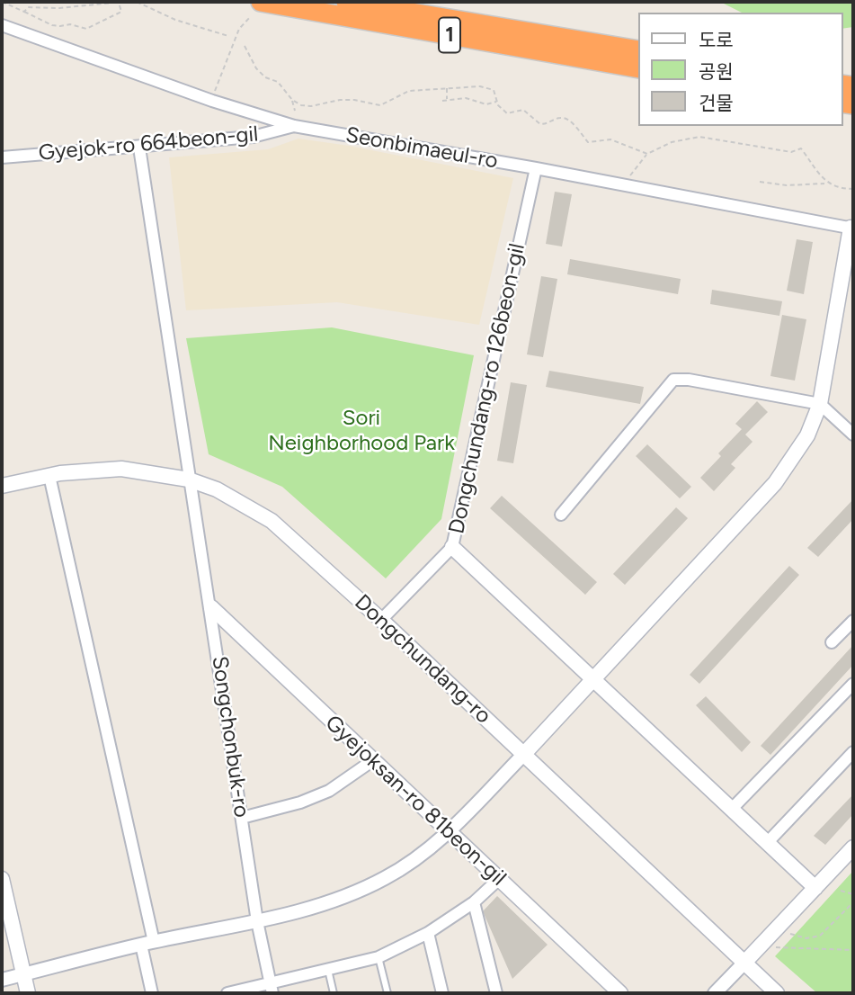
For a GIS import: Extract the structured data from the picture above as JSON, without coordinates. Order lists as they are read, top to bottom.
{
  "streets": {
    "highway": ["1"],
    "main road": ["Dongchundang-ro", "Gyejoksan-ro 81beon-gil"],
    "street": [
      "Gyejok-ro 664beon-gil",
      "Seonbimaeul-ro",
      "Dongchundang-ro 126beon-gil",
      "Songchonbuk-ro"
    ]
  },
  "crossings": [
    ["Gyejok-ro 664beon-gil", "Seonbimaeul-ro"],
    ["Gyejok-ro 664beon-gil", "Songchonbuk-ro"],
    ["Seonbimaeul-ro", "Dongchundang-ro 126beon-gil"],
    ["Dongchundang-ro 126beon-gil", "Dongchundang-ro"],
    ["Dongchundang-ro", "Songchonbuk-ro"],
    ["Songchonbuk-ro", "Gyejoksan-ro 81beon-gil"]
  ],
  "parks": ["Sori Neighborhood Park"],
  "legend": ["도로", "공원", "건물"]
}
